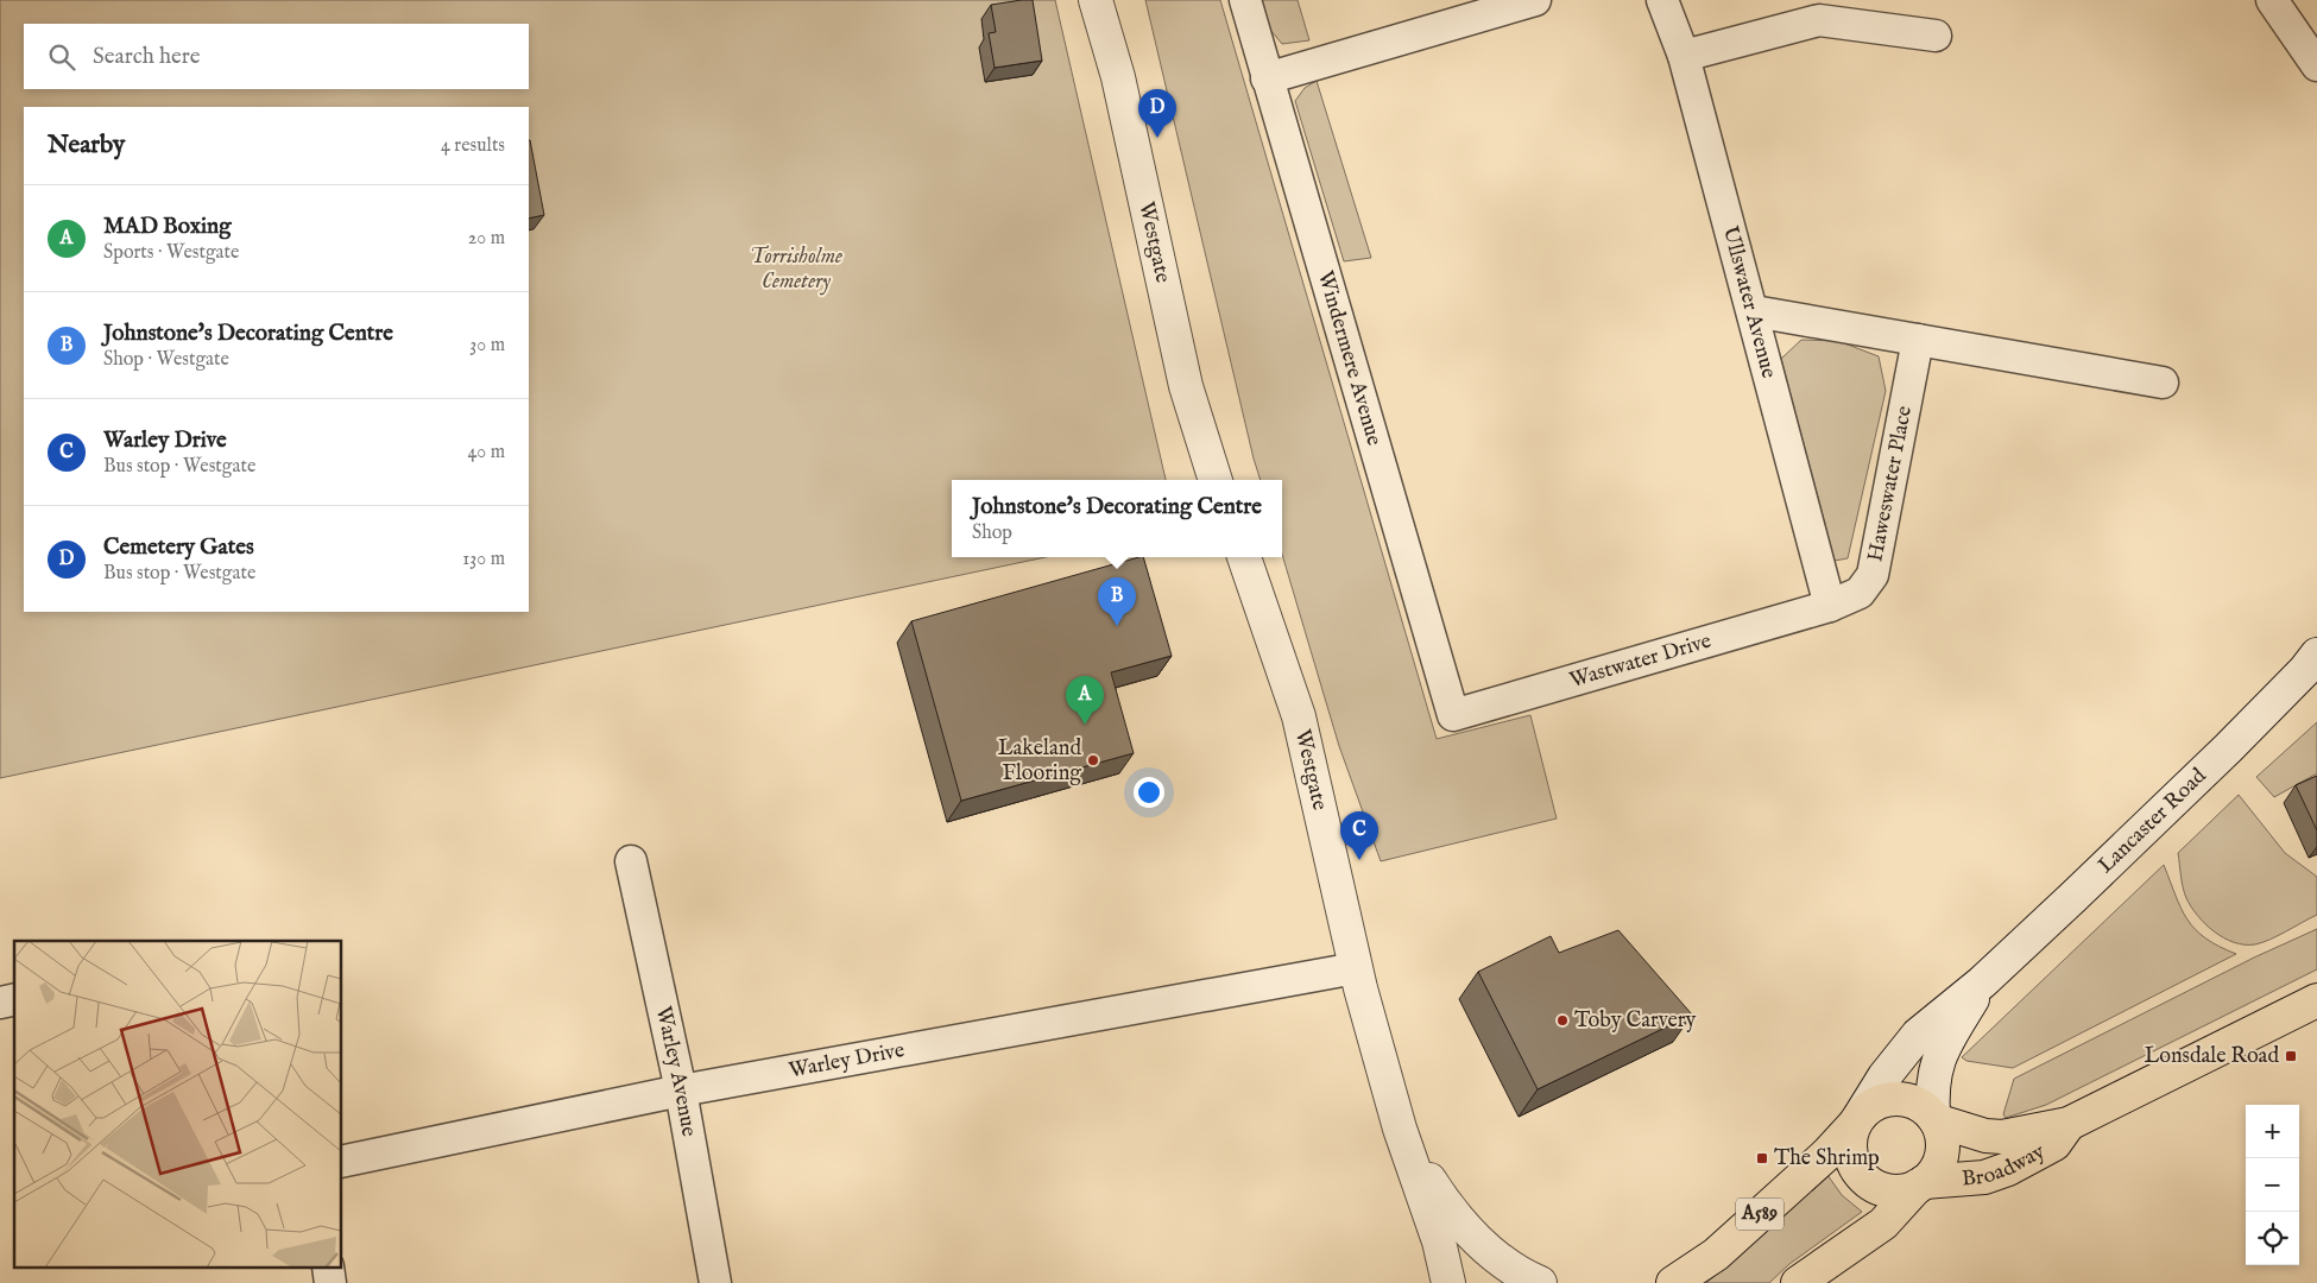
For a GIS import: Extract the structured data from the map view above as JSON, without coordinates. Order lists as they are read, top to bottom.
{
  "streets": {
    "main road": ["Lancaster Road", "Broadway", "A589"],
    "street": [
      "Westgate",
      "Ullswater Avenue",
      "Windermere Avenue",
      "Haweswater Place",
      "Wastwater Drive",
      "Warley Drive",
      "Warley Avenue"
    ]
  },
  "crossings": [
    ["Westgate", "Warley Drive"],
    ["Ullswater Avenue", "Haweswater Place"],
    ["Ullswater Avenue", "Wastwater Drive"],
    ["Windermere Avenue", "Wastwater Drive"],
    ["Haweswater Place", "Wastwater Drive"],
    ["Lancaster Road", "Broadway"],
    ["Lancaster Road", "A589"],
    ["Warley Drive", "Warley Avenue"],
    ["Broadway", "A589"]
  ],
  "parks": ["Torrisholme Cemetery"],
  "places": {
    "other": ["Lakeland Flooring", "Toby Carvery"],
    "transit": ["Lonsdale Road", "The Shrimp"]
  },
  "page": {
    "search": "Search here",
    "pins": [
      "D",
      "B",
      "A",
      "C"
    ],
    "heading": ["Nearby", "4 results"],
    "list": [
      {
        "mark": "A",
        "name": "MAD Boxing",
        "note": "Sports · Westgate",
        "value": "20 m"
      },
      {
        "mark": "B",
        "name": "Johnstone's Decorating Centre",
        "note": "Shop · Westgate",
        "value": "30 m"
      },
      {
        "mark": "C",
        "name": "Warley Drive",
        "note": "Bus stop · Westgate",
        "value": "40 m"
      },
      {
        "mark": "D",
        "name": "Cemetery Gates",
        "note": "Bus stop · Westgate",
        "value": "130 m"
      }
    ],
    "popup": ["Johnstone's Decorating Centre", "Shop"],
    "map_buttons": ["+", "−"]
  }
}
